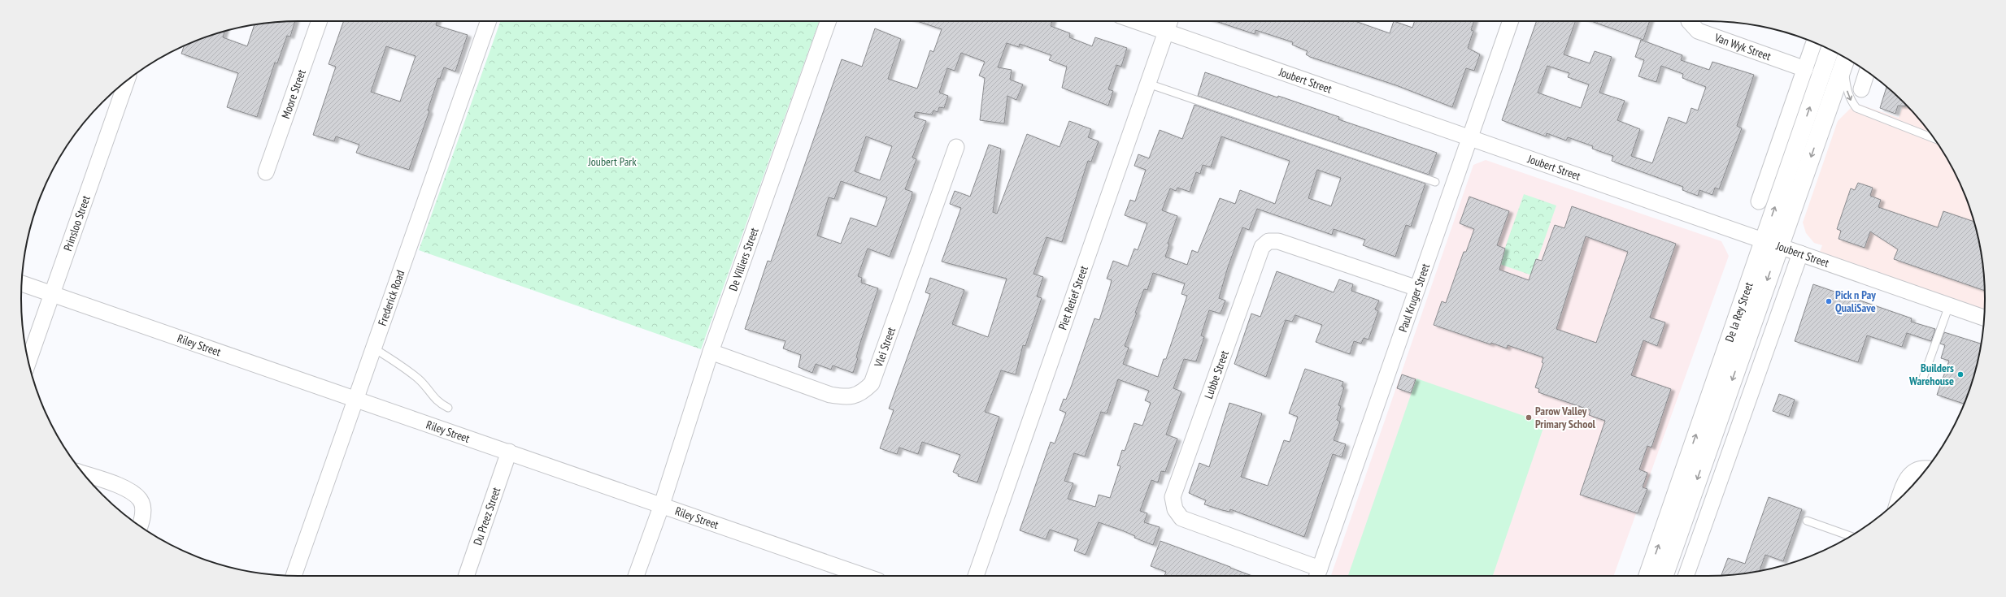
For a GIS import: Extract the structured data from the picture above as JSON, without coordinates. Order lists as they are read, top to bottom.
{
  "streets": {
    "main road": ["De la Rey Street"],
    "street": [
      "Van Wyk Street",
      "Joubert Street",
      "Moore Street",
      "Prinsloo Street",
      "De Villiers Street",
      "Frederick Road",
      "Piet Retief Street",
      "Paul Kruger Street",
      "Riley Street",
      "Vlei Street",
      "Lubbe Street",
      "Du Preez Street"
    ]
  },
  "crossings": [
    ["Joubert Street", "Piet Retief Street"],
    ["Joubert Street", "Paul Kruger Street"],
    ["Joubert Street", "De la Rey Street"],
    ["Prinsloo Street", "Riley Street"],
    ["De Villiers Street", "Riley Street"],
    ["De Villiers Street", "Vlei Street"],
    ["Frederick Road", "Riley Street"],
    ["Paul Kruger Street", "Lubbe Street"],
    ["Riley Street", "Du Preez Street"]
  ],
  "parks": ["Joubert Park"],
  "places": ["Pick n Pay QualiSave", "Builders Warehouse", "Parow Valley Primary School"]
}
